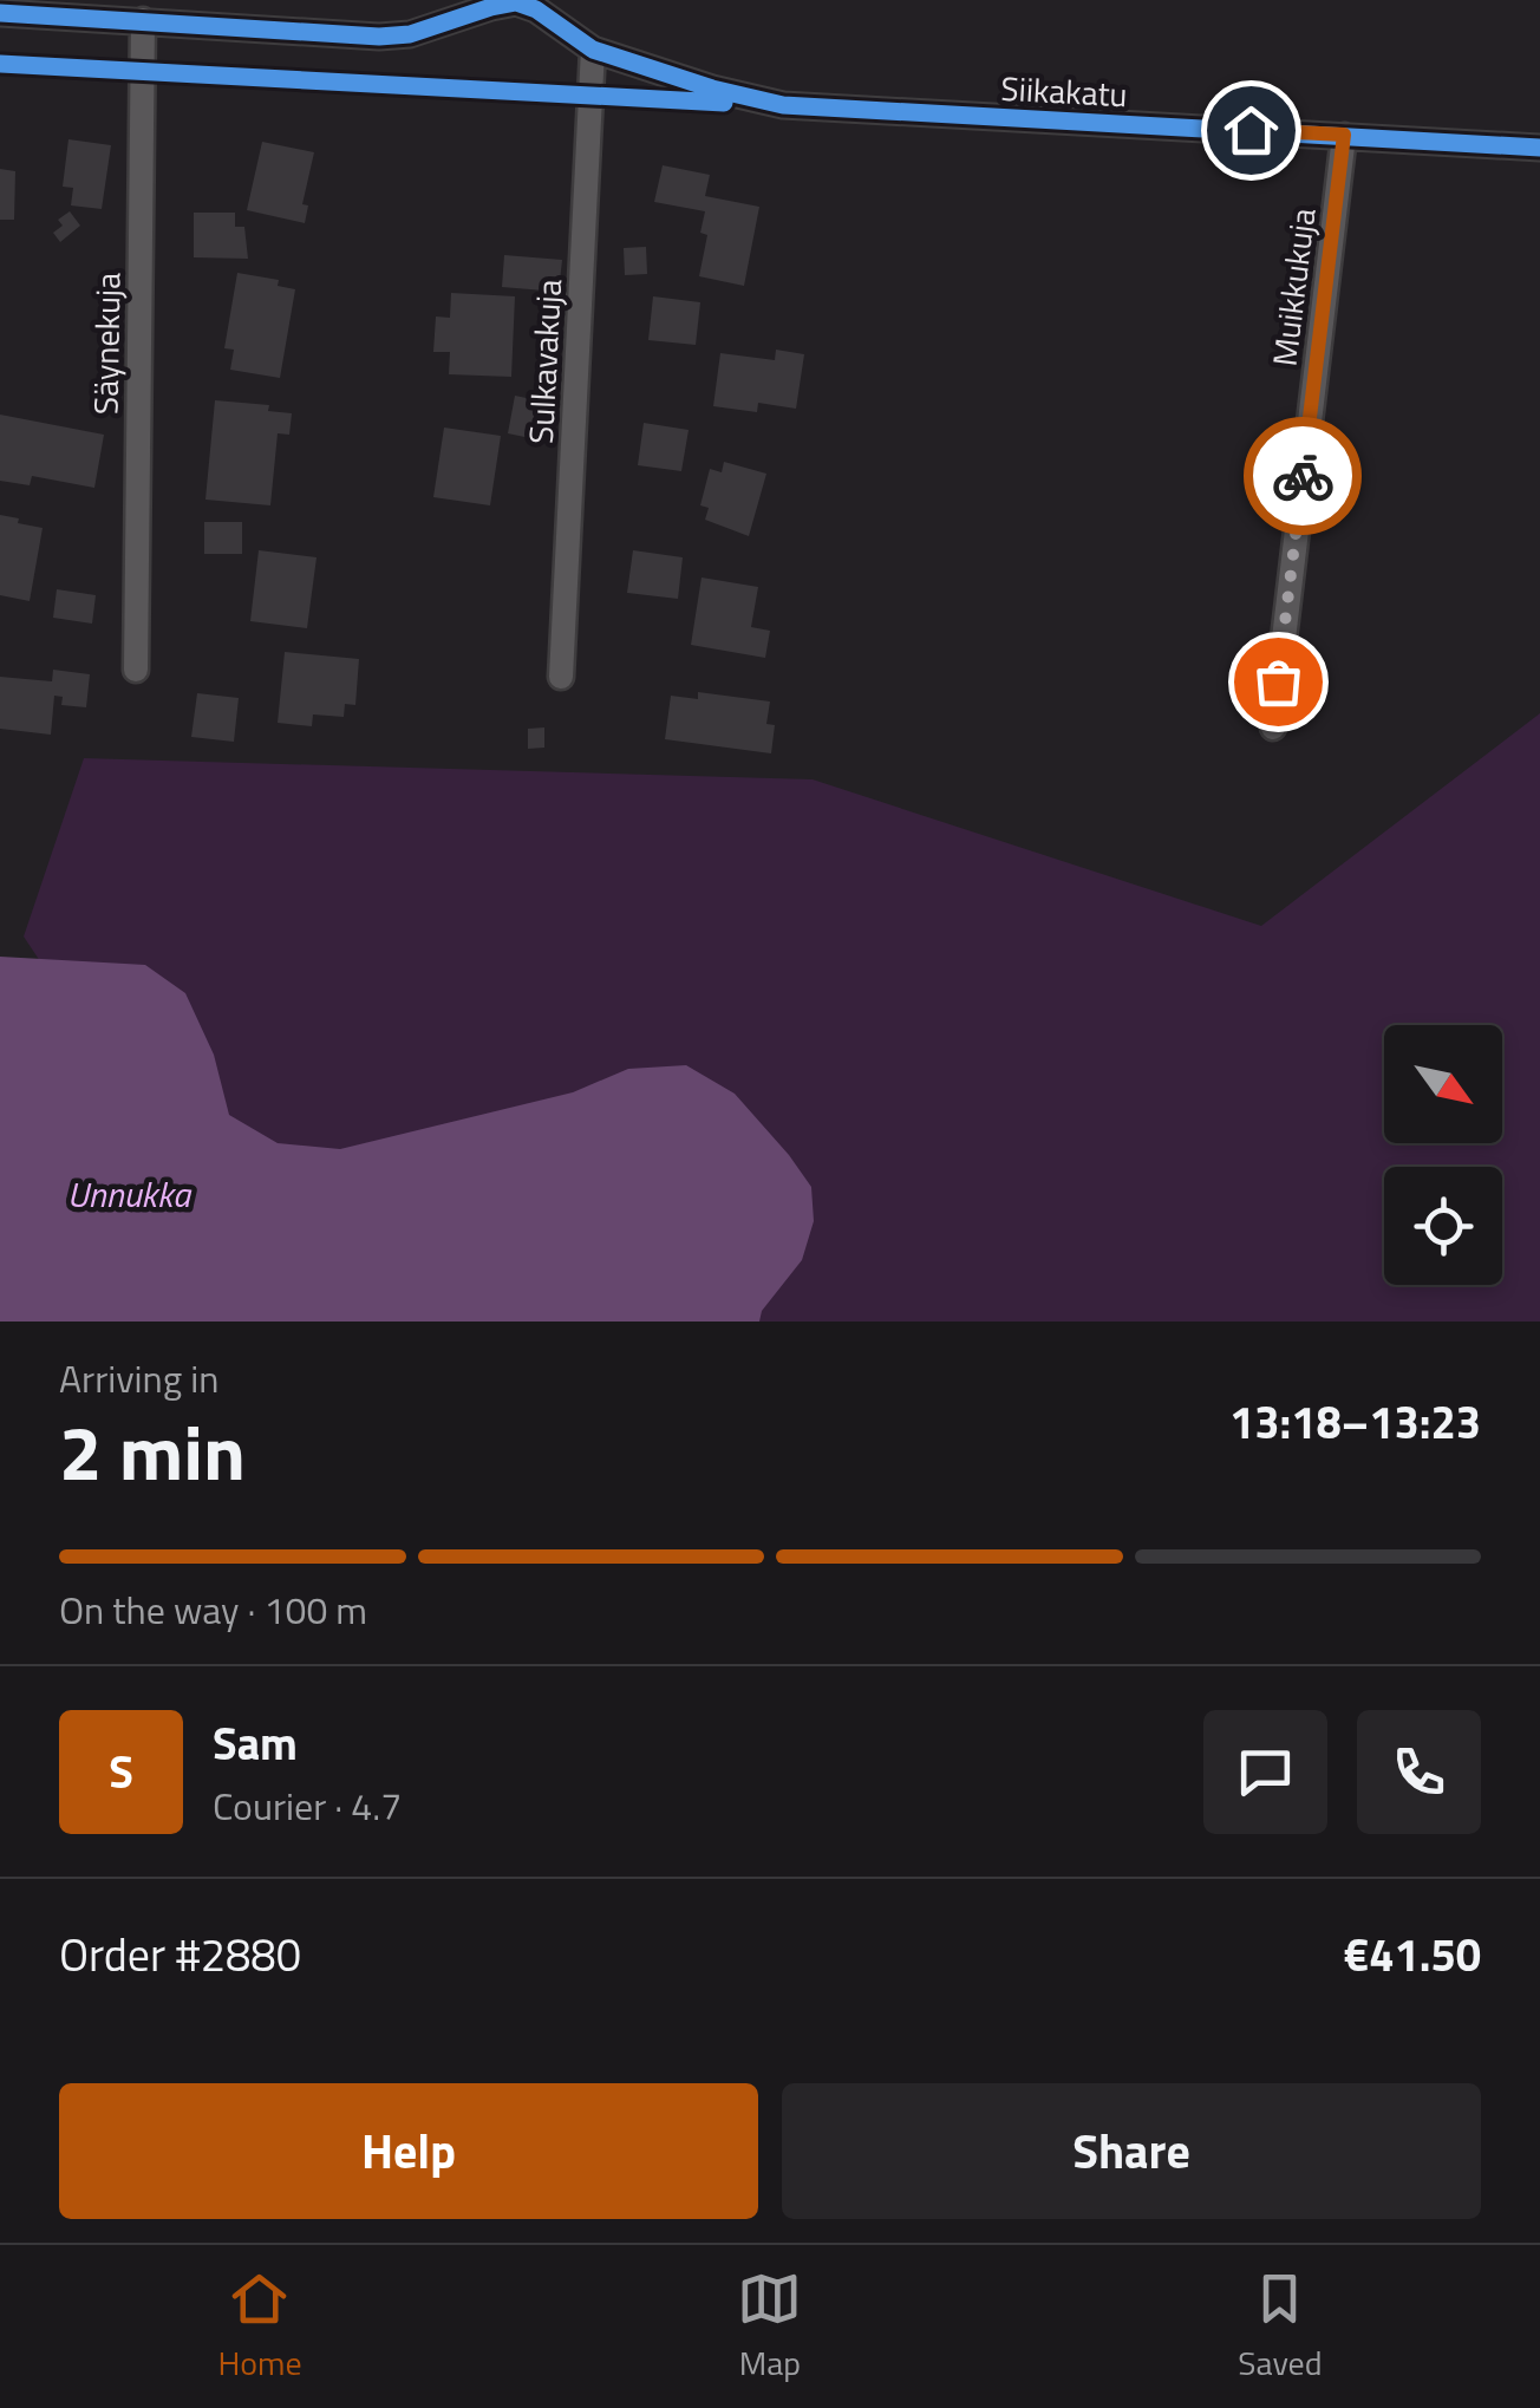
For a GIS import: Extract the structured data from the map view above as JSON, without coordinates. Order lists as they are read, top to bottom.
{
  "streets": {
    "street": [
      "Siikakatu",
      "Muikkukuja",
      "Säynekuja",
      "Sulkavakuja"
    ]
  },
  "crossings": [
    ["Siikakatu", "Muikkukuja"],
    ["Siikakatu", "Säynekuja"],
    ["Siikakatu", "Sulkavakuja"]
  ],
  "water": ["Unnukka"],
  "north": "bottom right",
  "page": {
    "heading": ["2 min", "Arriving in", "13:18–13:23"],
    "panel": [
      "Sam",
      "Courier · 4.7",
      "Order #2880",
      "€41.50"
    ],
    "bar": "On the way · 100 m",
    "round": "S",
    "buttons": ["Help", "Share"],
    "tabs": ["Home", "Map", "Saved"]
  }
}
